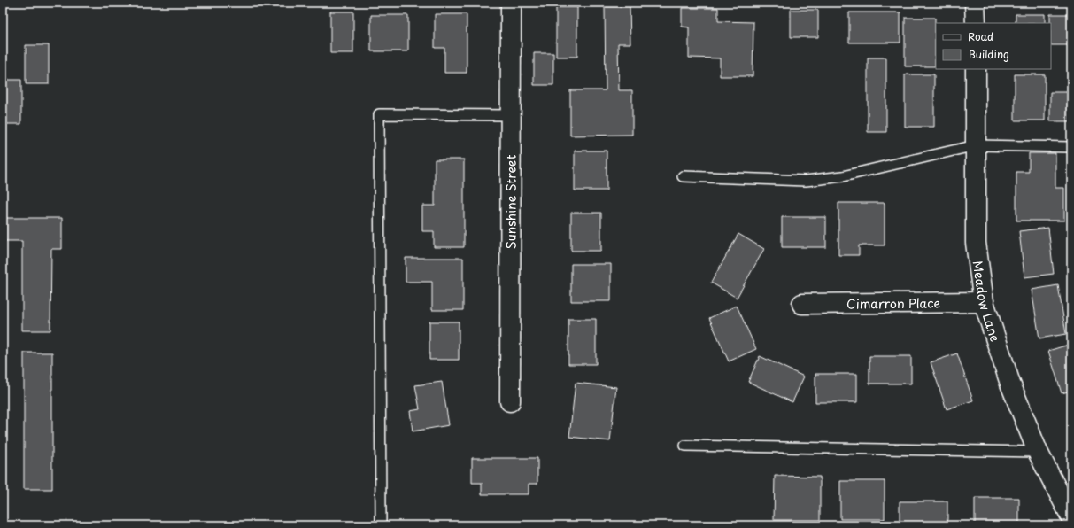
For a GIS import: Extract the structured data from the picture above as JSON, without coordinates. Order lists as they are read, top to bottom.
{
  "streets": {
    "street": ["Sunshine Street", "Meadow Lane", "Cimarron Place"]
  },
  "crossings": [
    ["Meadow Lane", "Cimarron Place"]
  ],
  "legend": ["Road", "Building"]
}
